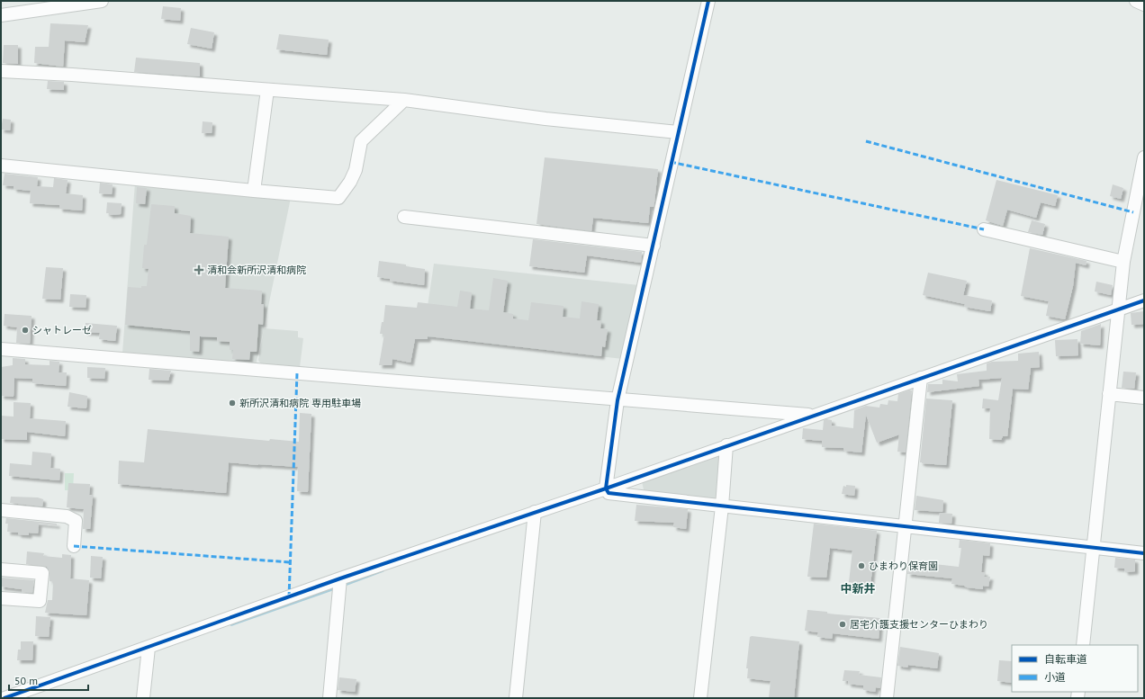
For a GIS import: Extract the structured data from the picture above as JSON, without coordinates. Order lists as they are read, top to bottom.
{
  "districts": ["中新井"],
  "places": {
    "health": ["清和会新所沢清和病院"],
    "other": [
      "シャトレーゼ",
      "新所沢清和病院 専用駐車場",
      "ひまわり保育園",
      "居宅介護支援センターひまわり"
    ]
  },
  "legend": ["自転車道", "小道"],
  "scale_bar": "50 m"
}
